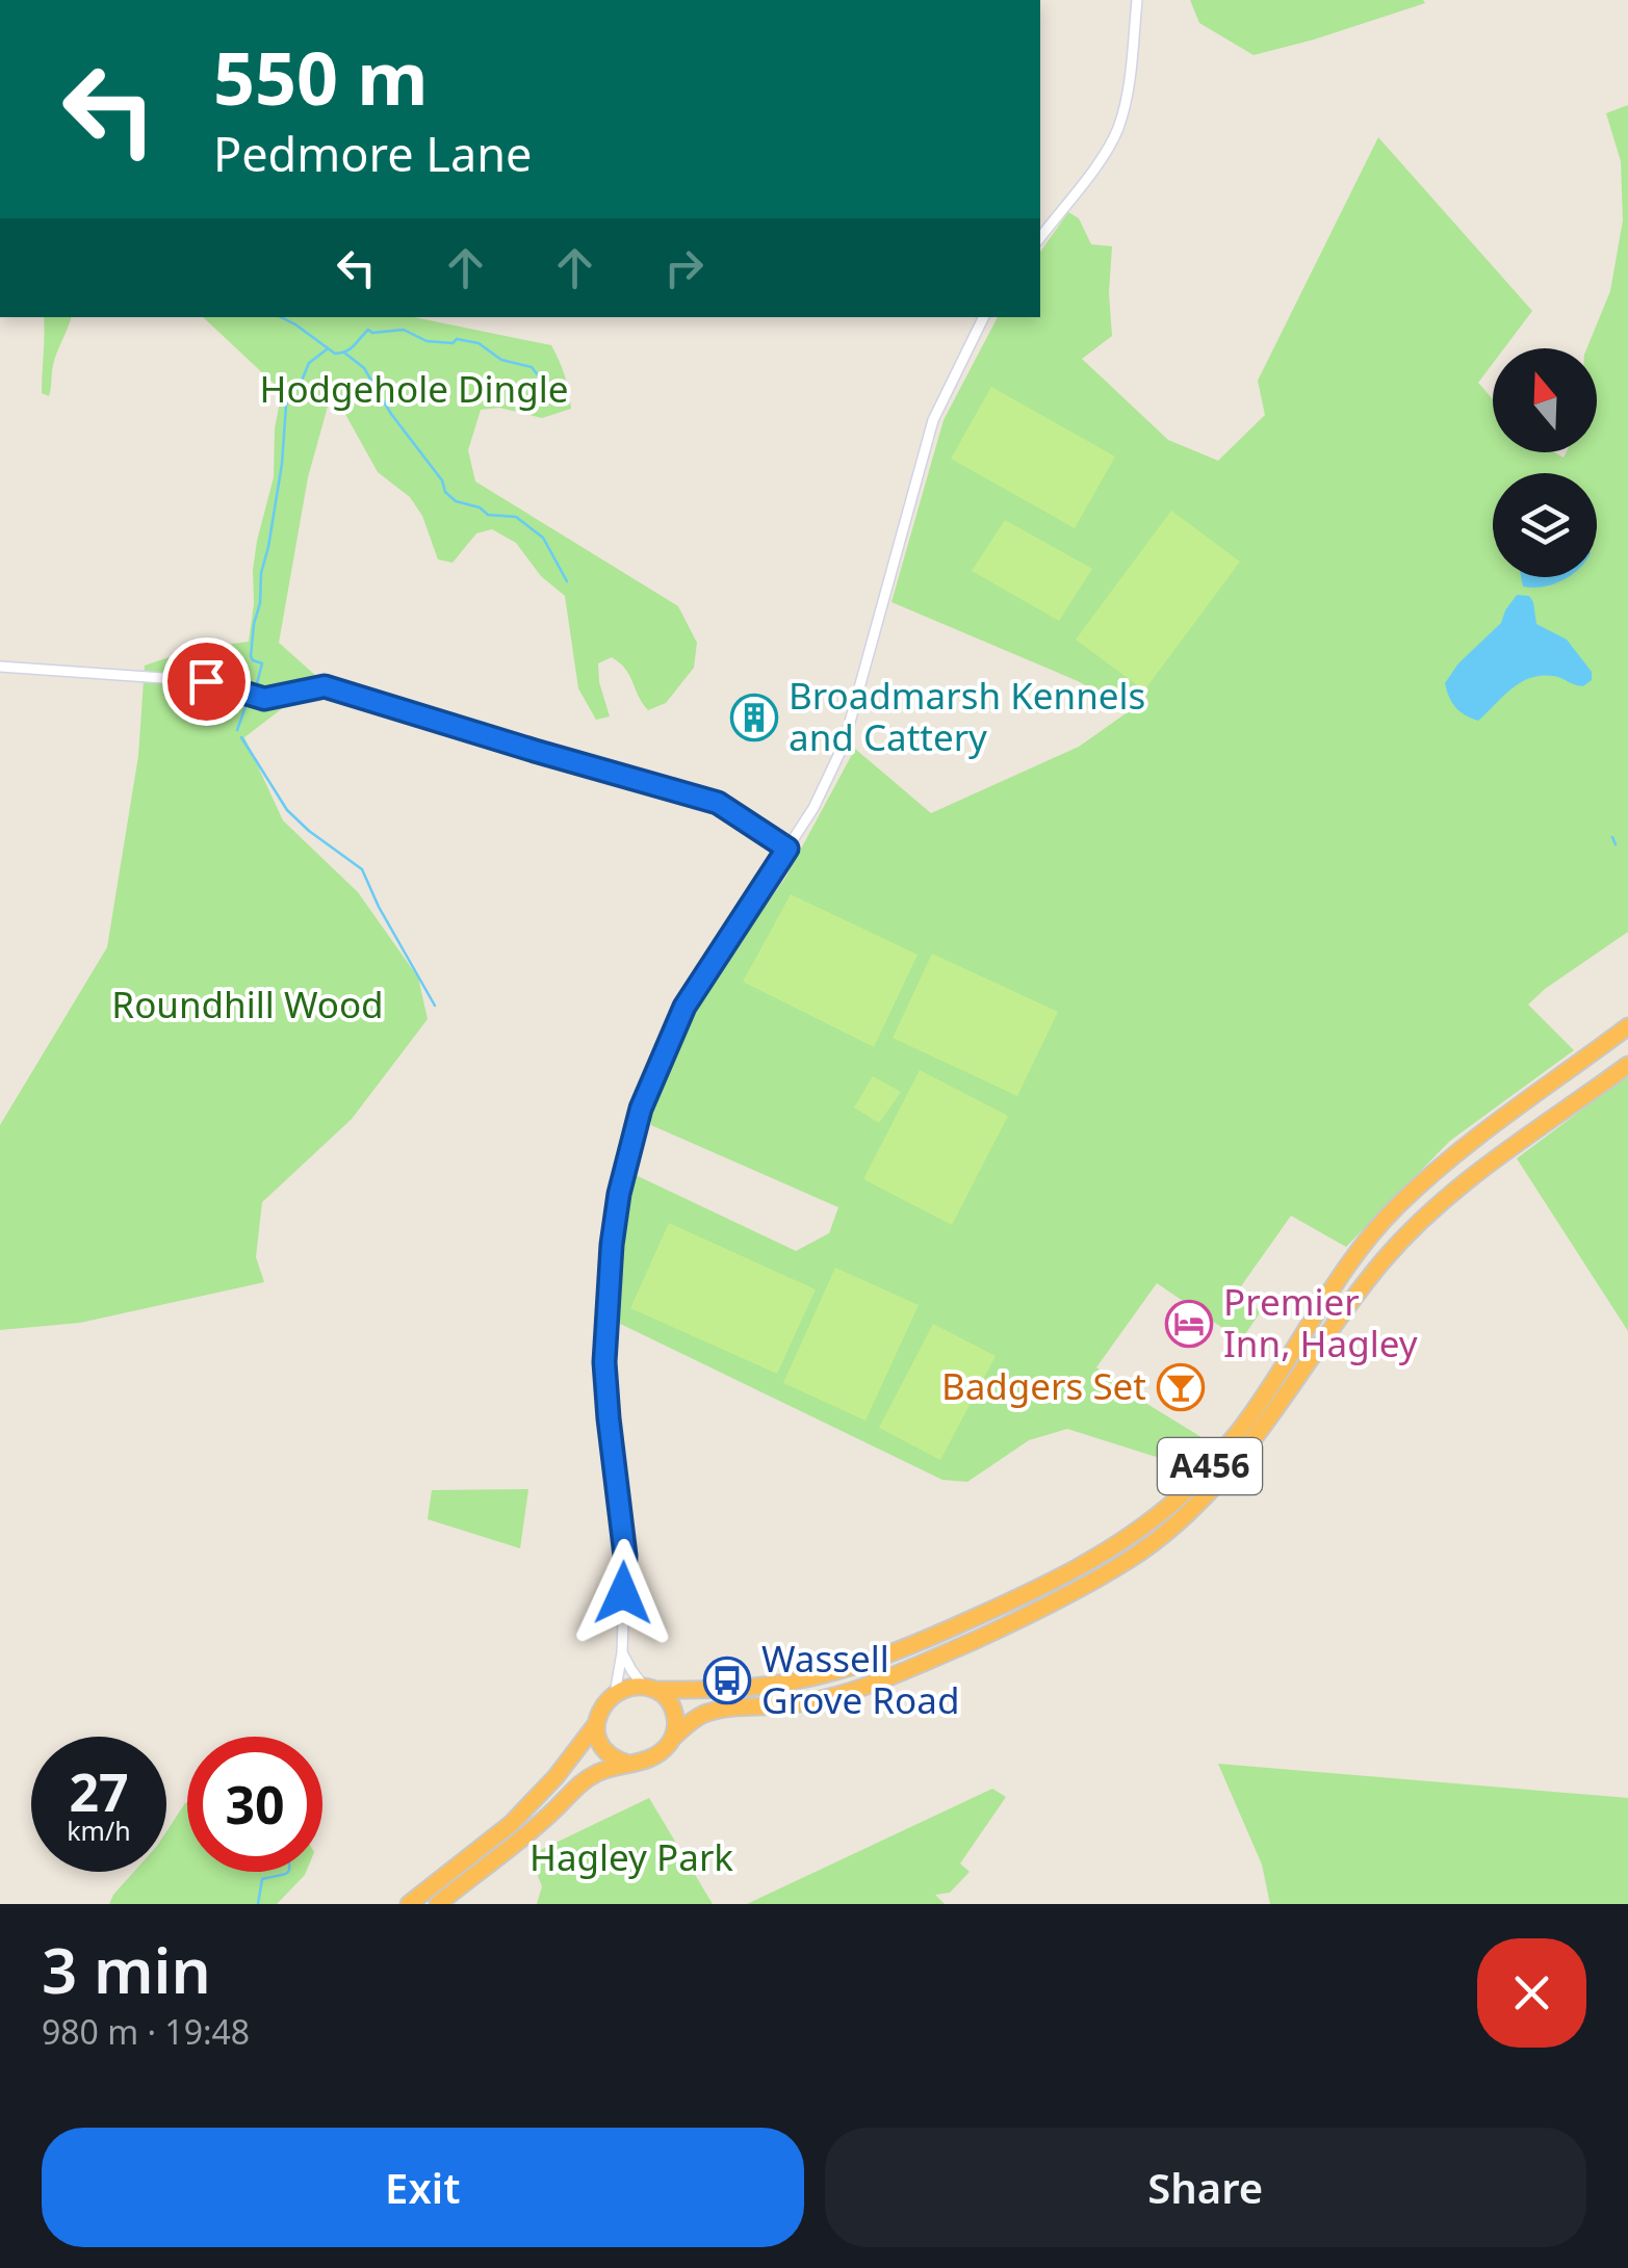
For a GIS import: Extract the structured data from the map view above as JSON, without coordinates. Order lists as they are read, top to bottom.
{
  "streets": {
    "highway": ["A456"]
  },
  "parks": ["Hodgehole Dingle", "Roundhill Wood", "Hagley Park"],
  "places": {
    "building": ["Broadmarsh Kennels and Cattery"],
    "hotel": ["Premier Inn, Hagley"],
    "bar": ["Badgers Set"],
    "bus stop": ["Wassell Grove Road"]
  },
  "north": "top",
  "page": {
    "turn": ["550 m", "Pedmore Lane"],
    "speed": "27 km/h",
    "limit": "30",
    "heading": ["3 min", "980 m · 19:48"],
    "buttons": ["Exit", "Share"]
  }
}
